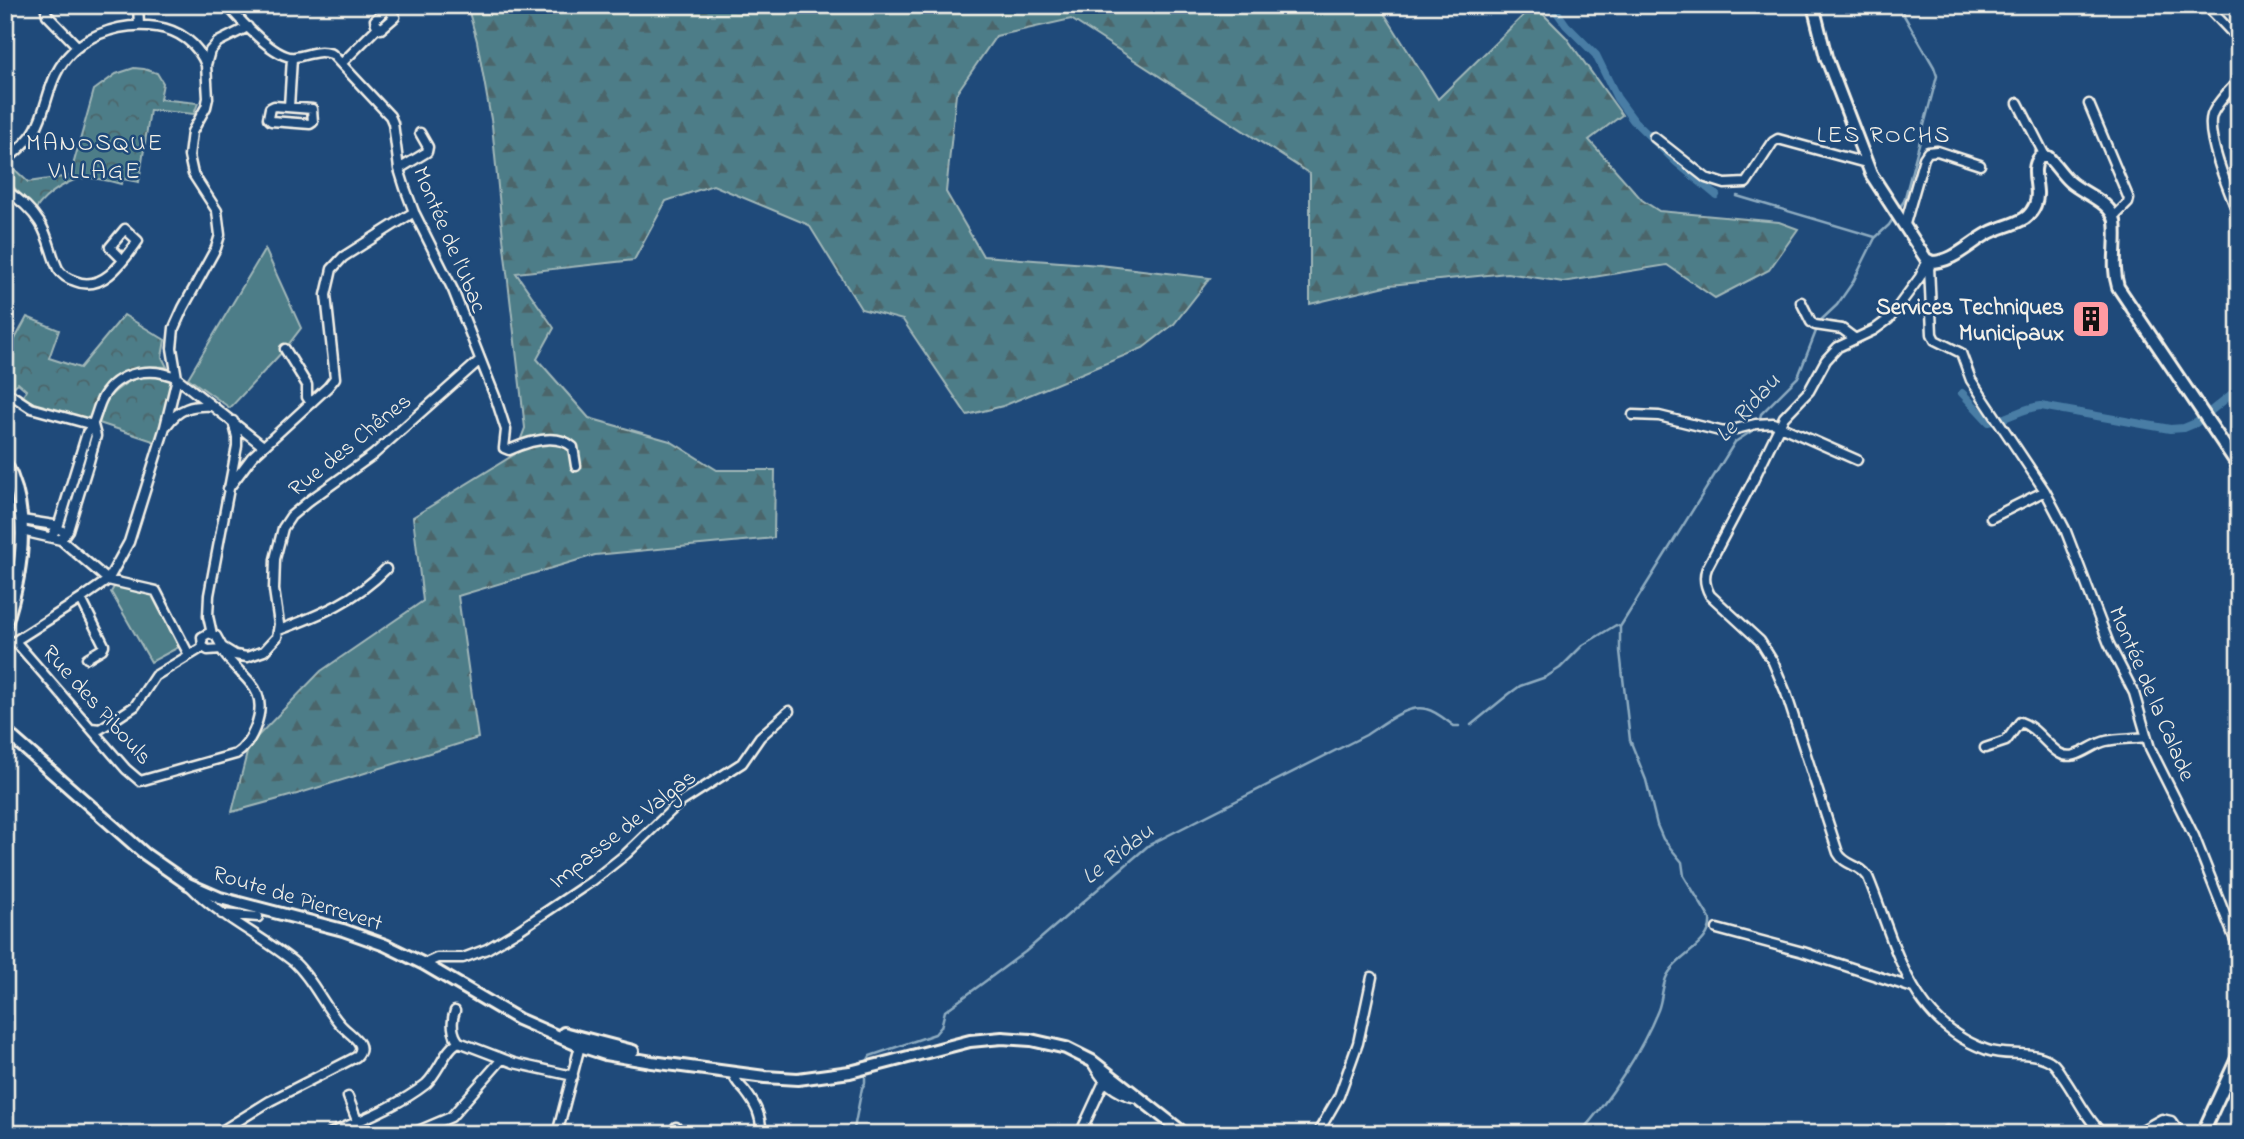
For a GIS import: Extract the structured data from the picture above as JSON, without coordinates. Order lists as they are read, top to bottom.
{
  "streets": {
    "main road": ["Route de Pierrevert"],
    "street": [
      "Montée de l'Ubac",
      "Rue des Chênes",
      "Montée de la Calade",
      "Rue des Pibouls",
      "Impasse de Valgas"
    ]
  },
  "crossings": [
    ["Montée de l'Ubac", "Rue des Chênes"],
    ["Impasse de Valgas", "Route de Pierrevert"]
  ],
  "districts": ["LES ROCHS", "MANOSQUE VILLAGE"],
  "water": ["Le Ridau"],
  "places": {
    "building": ["Services Techniques Municipaux"]
  }
}
